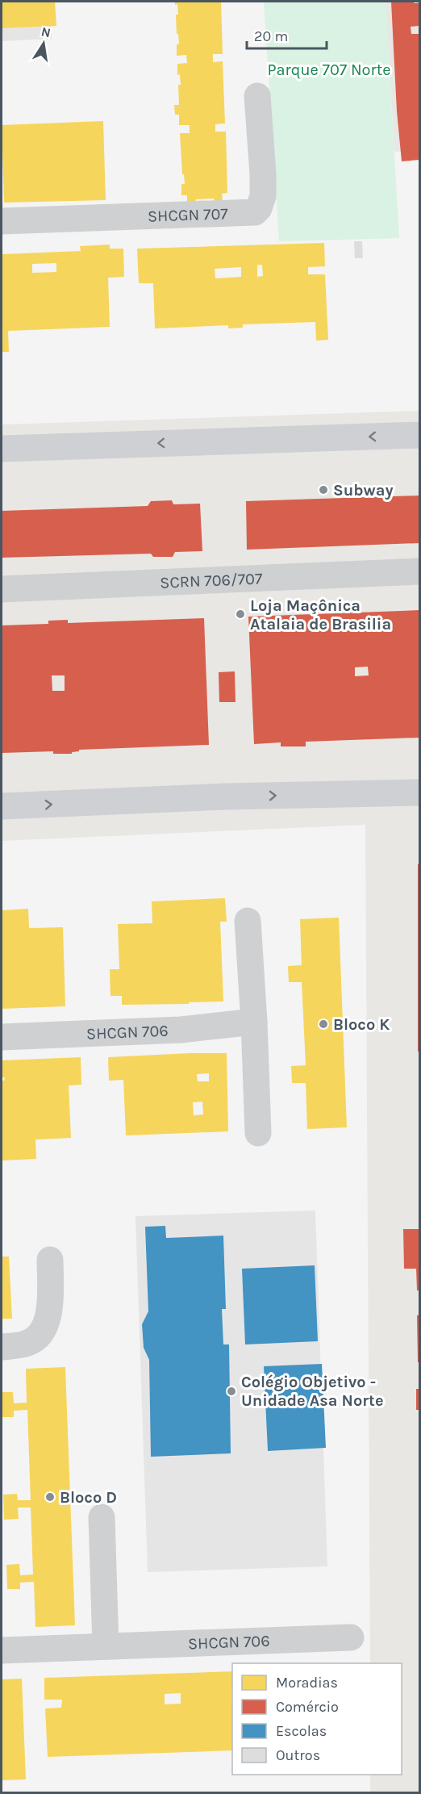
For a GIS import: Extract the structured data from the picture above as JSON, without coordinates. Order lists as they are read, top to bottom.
{
  "streets": {
    "street": ["SHCGN 707", "SCRN 706/707", "SHCGN 706"]
  },
  "parks": ["Parque 707 Norte"],
  "places": [
    "Subway",
    "Loja Maçônica Atalaia de Brasilia",
    "Bloco K",
    "Colégio Objetivo - Unidade Asa Norte",
    "Bloco D"
  ],
  "legend": [
    "Moradias",
    "Comércio",
    "Escolas",
    "Outros"
  ],
  "scale_bar": "20 m",
  "north": "top"
}
